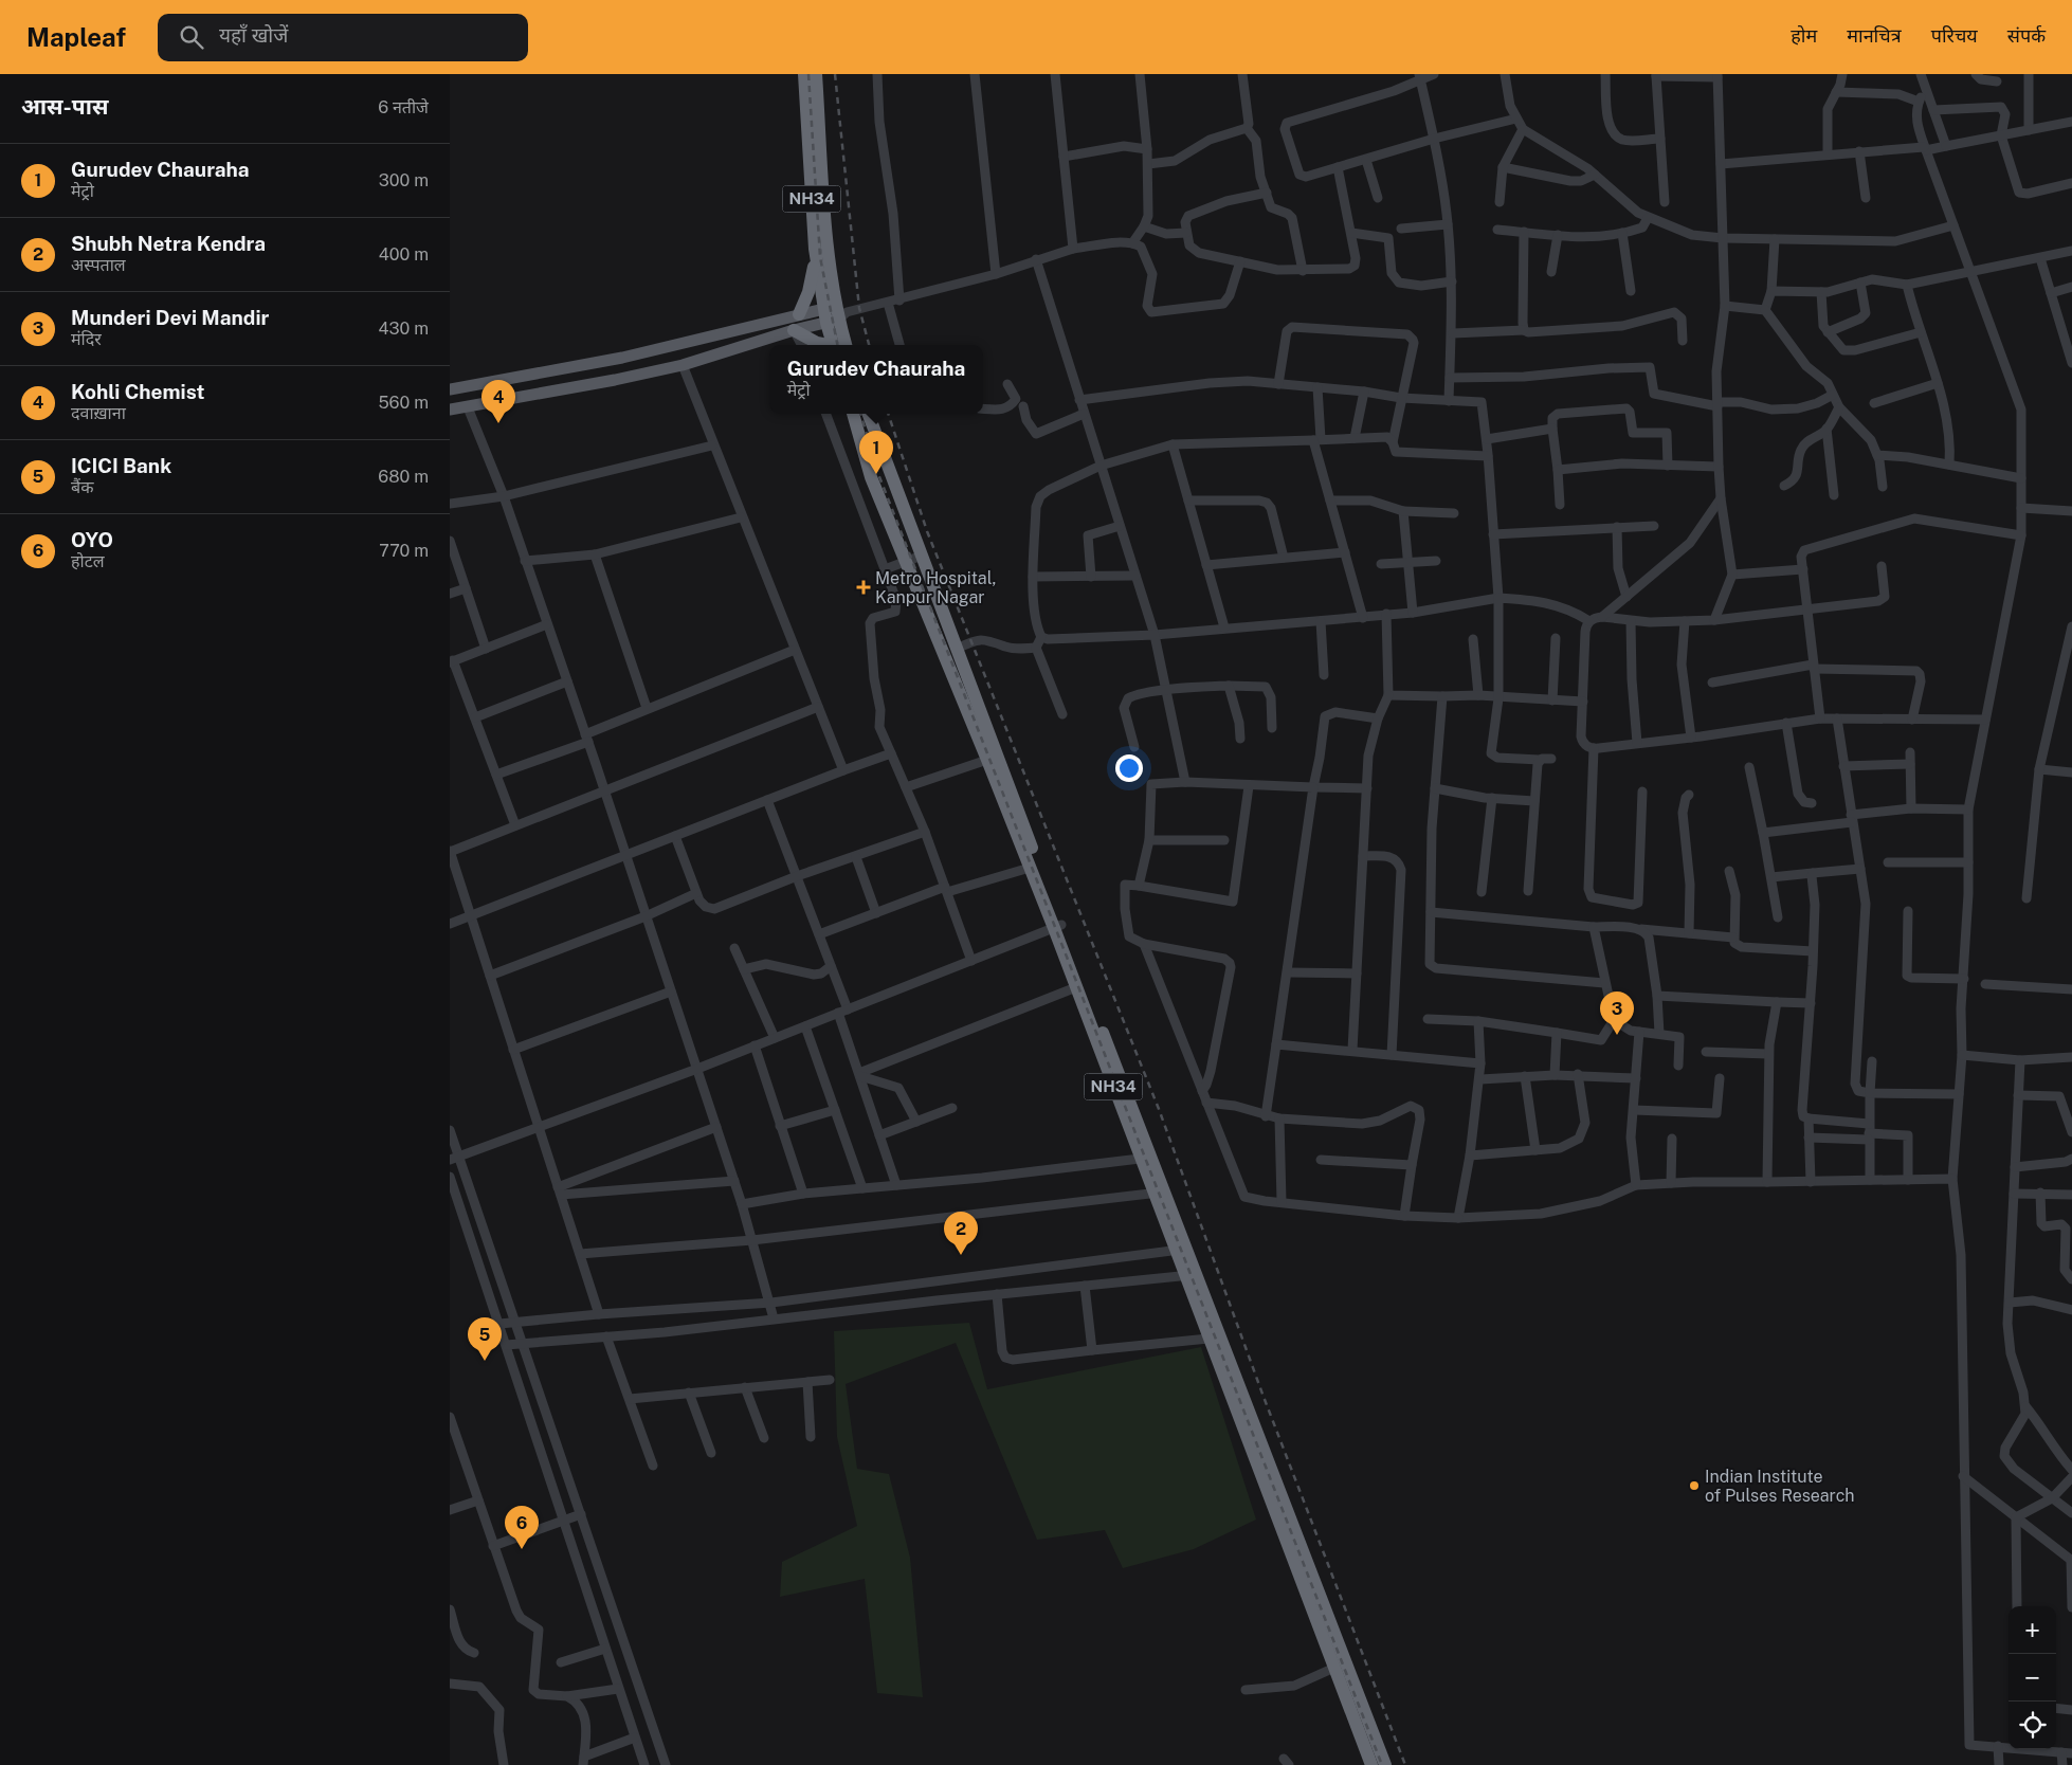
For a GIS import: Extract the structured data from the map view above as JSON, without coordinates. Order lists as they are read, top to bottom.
{
  "streets": {
    "highway": ["NH34"]
  },
  "places": {
    "health": ["Metro Hospital, Kanpur Nagar"],
    "other": ["Indian Institute of Pulses Research"]
  },
  "page": {
    "header": "Mapleaf",
    "search": "यहाँ खोजें",
    "nav": [
      "होम",
      "मानचित्र",
      "परिचय",
      "संपर्क"
    ],
    "heading": ["आस-पास", "6 नतीजे"],
    "list": [
      {
        "mark": "1",
        "name": "Gurudev Chauraha",
        "note": "मेट्रो",
        "value": "300 m"
      },
      {
        "mark": "2",
        "name": "Shubh Netra Kendra",
        "note": "अस्पताल",
        "value": "400 m"
      },
      {
        "mark": "3",
        "name": "Munderi Devi Mandir",
        "note": "मंदिर",
        "value": "430 m"
      },
      {
        "mark": "4",
        "name": "Kohli Chemist",
        "note": "दवाख़ाना",
        "value": "560 m"
      },
      {
        "mark": "5",
        "name": "ICICI Bank",
        "note": "बैंक",
        "value": "680 m"
      },
      {
        "mark": "6",
        "name": "OYO",
        "note": "होटल",
        "value": "770 m"
      }
    ],
    "popup": ["Gurudev Chauraha", "मेट्रो"],
    "pins": [
      "4",
      "1",
      "3",
      "2",
      "5",
      "6"
    ],
    "map_buttons": ["+", "−"]
  }
}
